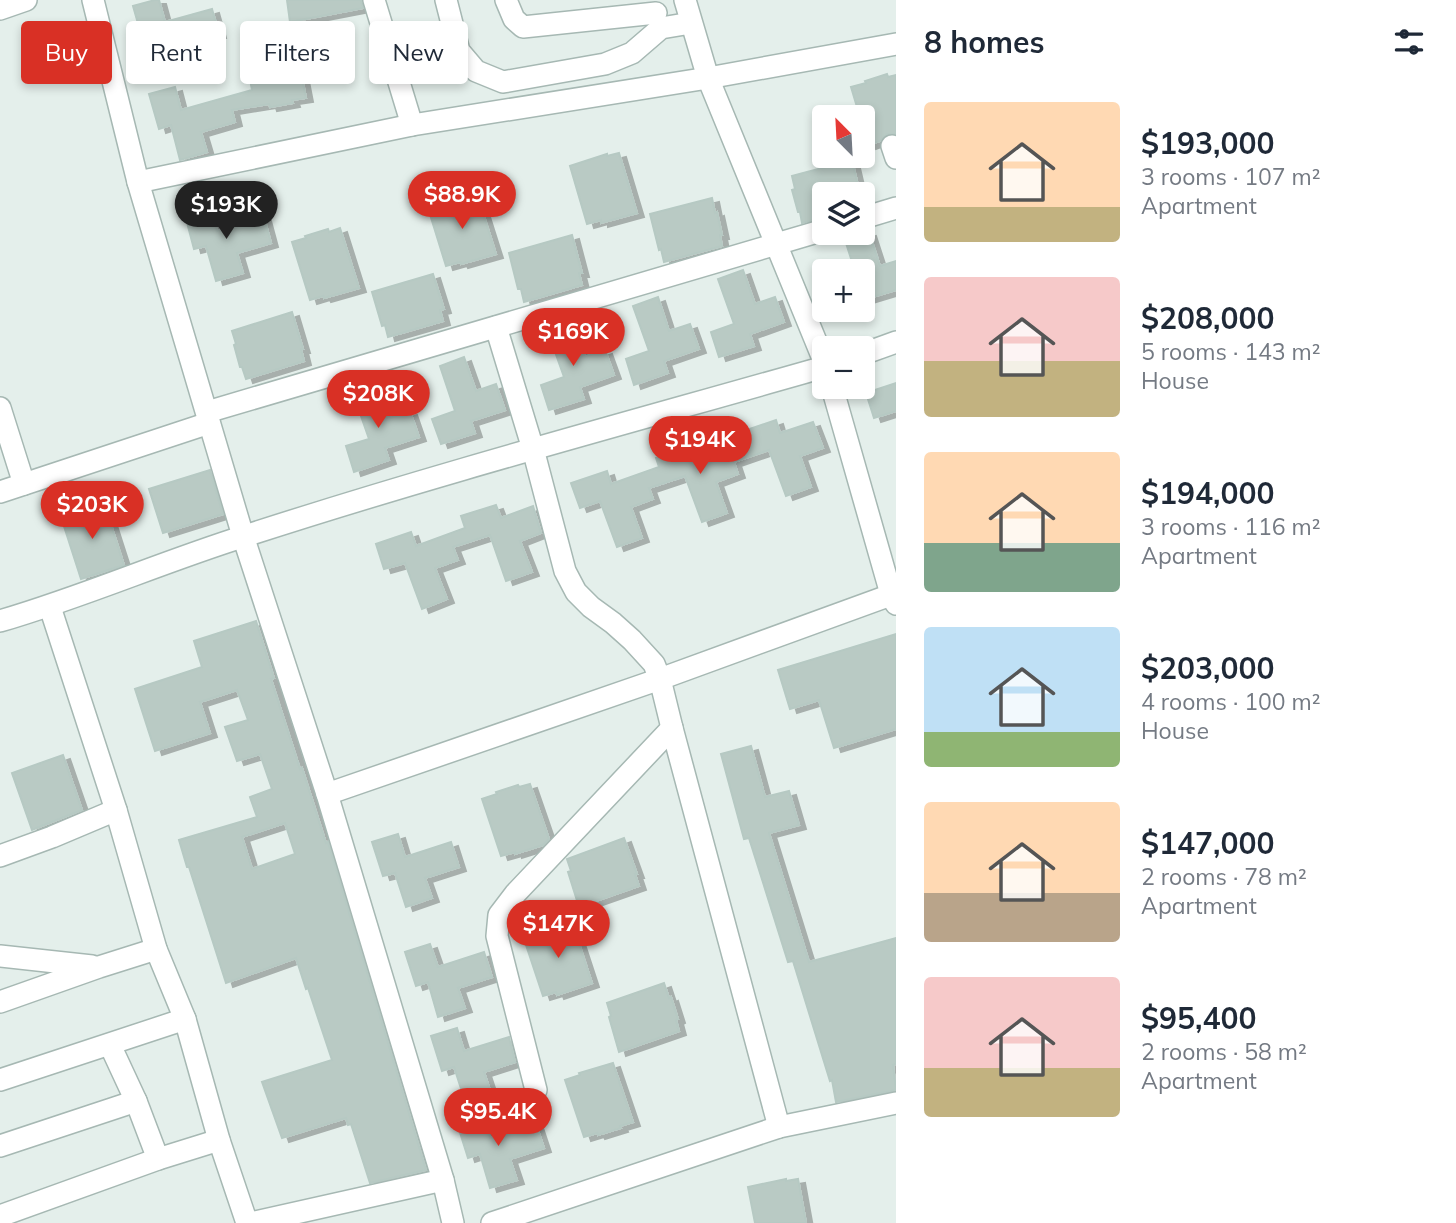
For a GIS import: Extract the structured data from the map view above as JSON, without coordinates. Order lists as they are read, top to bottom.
{
  "north": "top left",
  "page": {
    "heading": "8 homes",
    "chip": [
      "Buy",
      "Rent",
      "Filters",
      "New"
    ],
    "list": [
      {
        "name": "$193,000",
        "note": "3 rooms · 107 m² · Apartment"
      },
      {
        "name": "$208,000",
        "note": "5 rooms · 143 m² · House"
      },
      {
        "name": "$194,000",
        "note": "3 rooms · 116 m² · Apartment"
      },
      {
        "name": "$203,000",
        "note": "4 rooms · 100 m² · House"
      },
      {
        "name": "$147,000",
        "note": "2 rooms · 78 m² · Apartment"
      },
      {
        "name": "$95,400",
        "note": "2 rooms · 58 m² · Apartment"
      }
    ],
    "map_buttons": ["+", "−"],
    "price": [
      "$88.9K",
      "$193K",
      "$169K",
      "$208K",
      "$194K",
      "$203K",
      "$147K",
      "$95.4K"
    ]
  }
}
